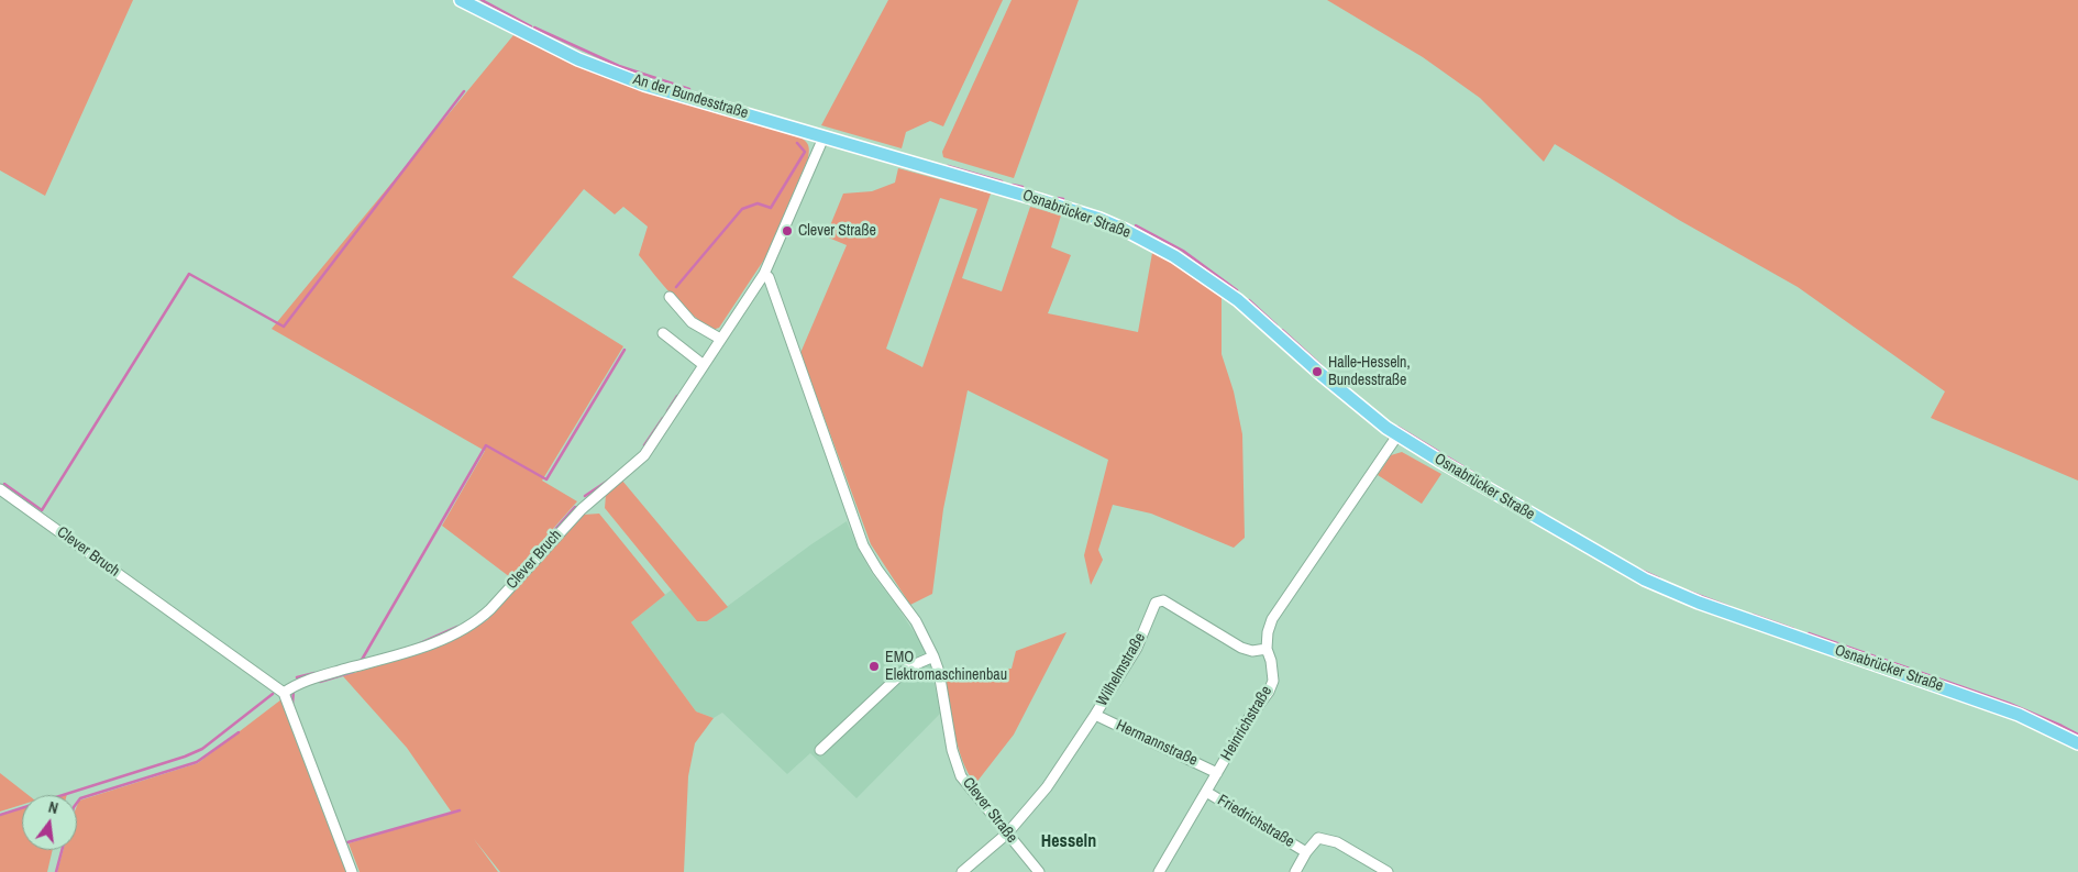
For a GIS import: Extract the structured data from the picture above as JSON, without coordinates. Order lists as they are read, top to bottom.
{
  "streets": {
    "main road": ["An der Bundesstraße", "Osnabrücker Straße"],
    "street": [
      "Clever Bruch",
      "Wilhelmstraße",
      "Heinrichstraße",
      "Hermannstraße",
      "Clever Straße",
      "Friedrichstraße"
    ]
  },
  "crossings": [
    ["An der Bundesstraße", "Osnabrücker Straße"],
    ["Osnabrücker Straße", "Heinrichstraße"],
    ["Clever Bruch", "Clever Straße"],
    ["Wilhelmstraße", "Heinrichstraße"],
    ["Wilhelmstraße", "Hermannstraße"],
    ["Wilhelmstraße", "Clever Straße"],
    ["Heinrichstraße", "Hermannstraße"],
    ["Heinrichstraße", "Friedrichstraße"]
  ],
  "districts": ["Hesseln"],
  "places": ["Clever Straße", "Halle-Hesseln, Bundesstraße", "EMO Elektromaschinenbau"],
  "north": "top"
}
